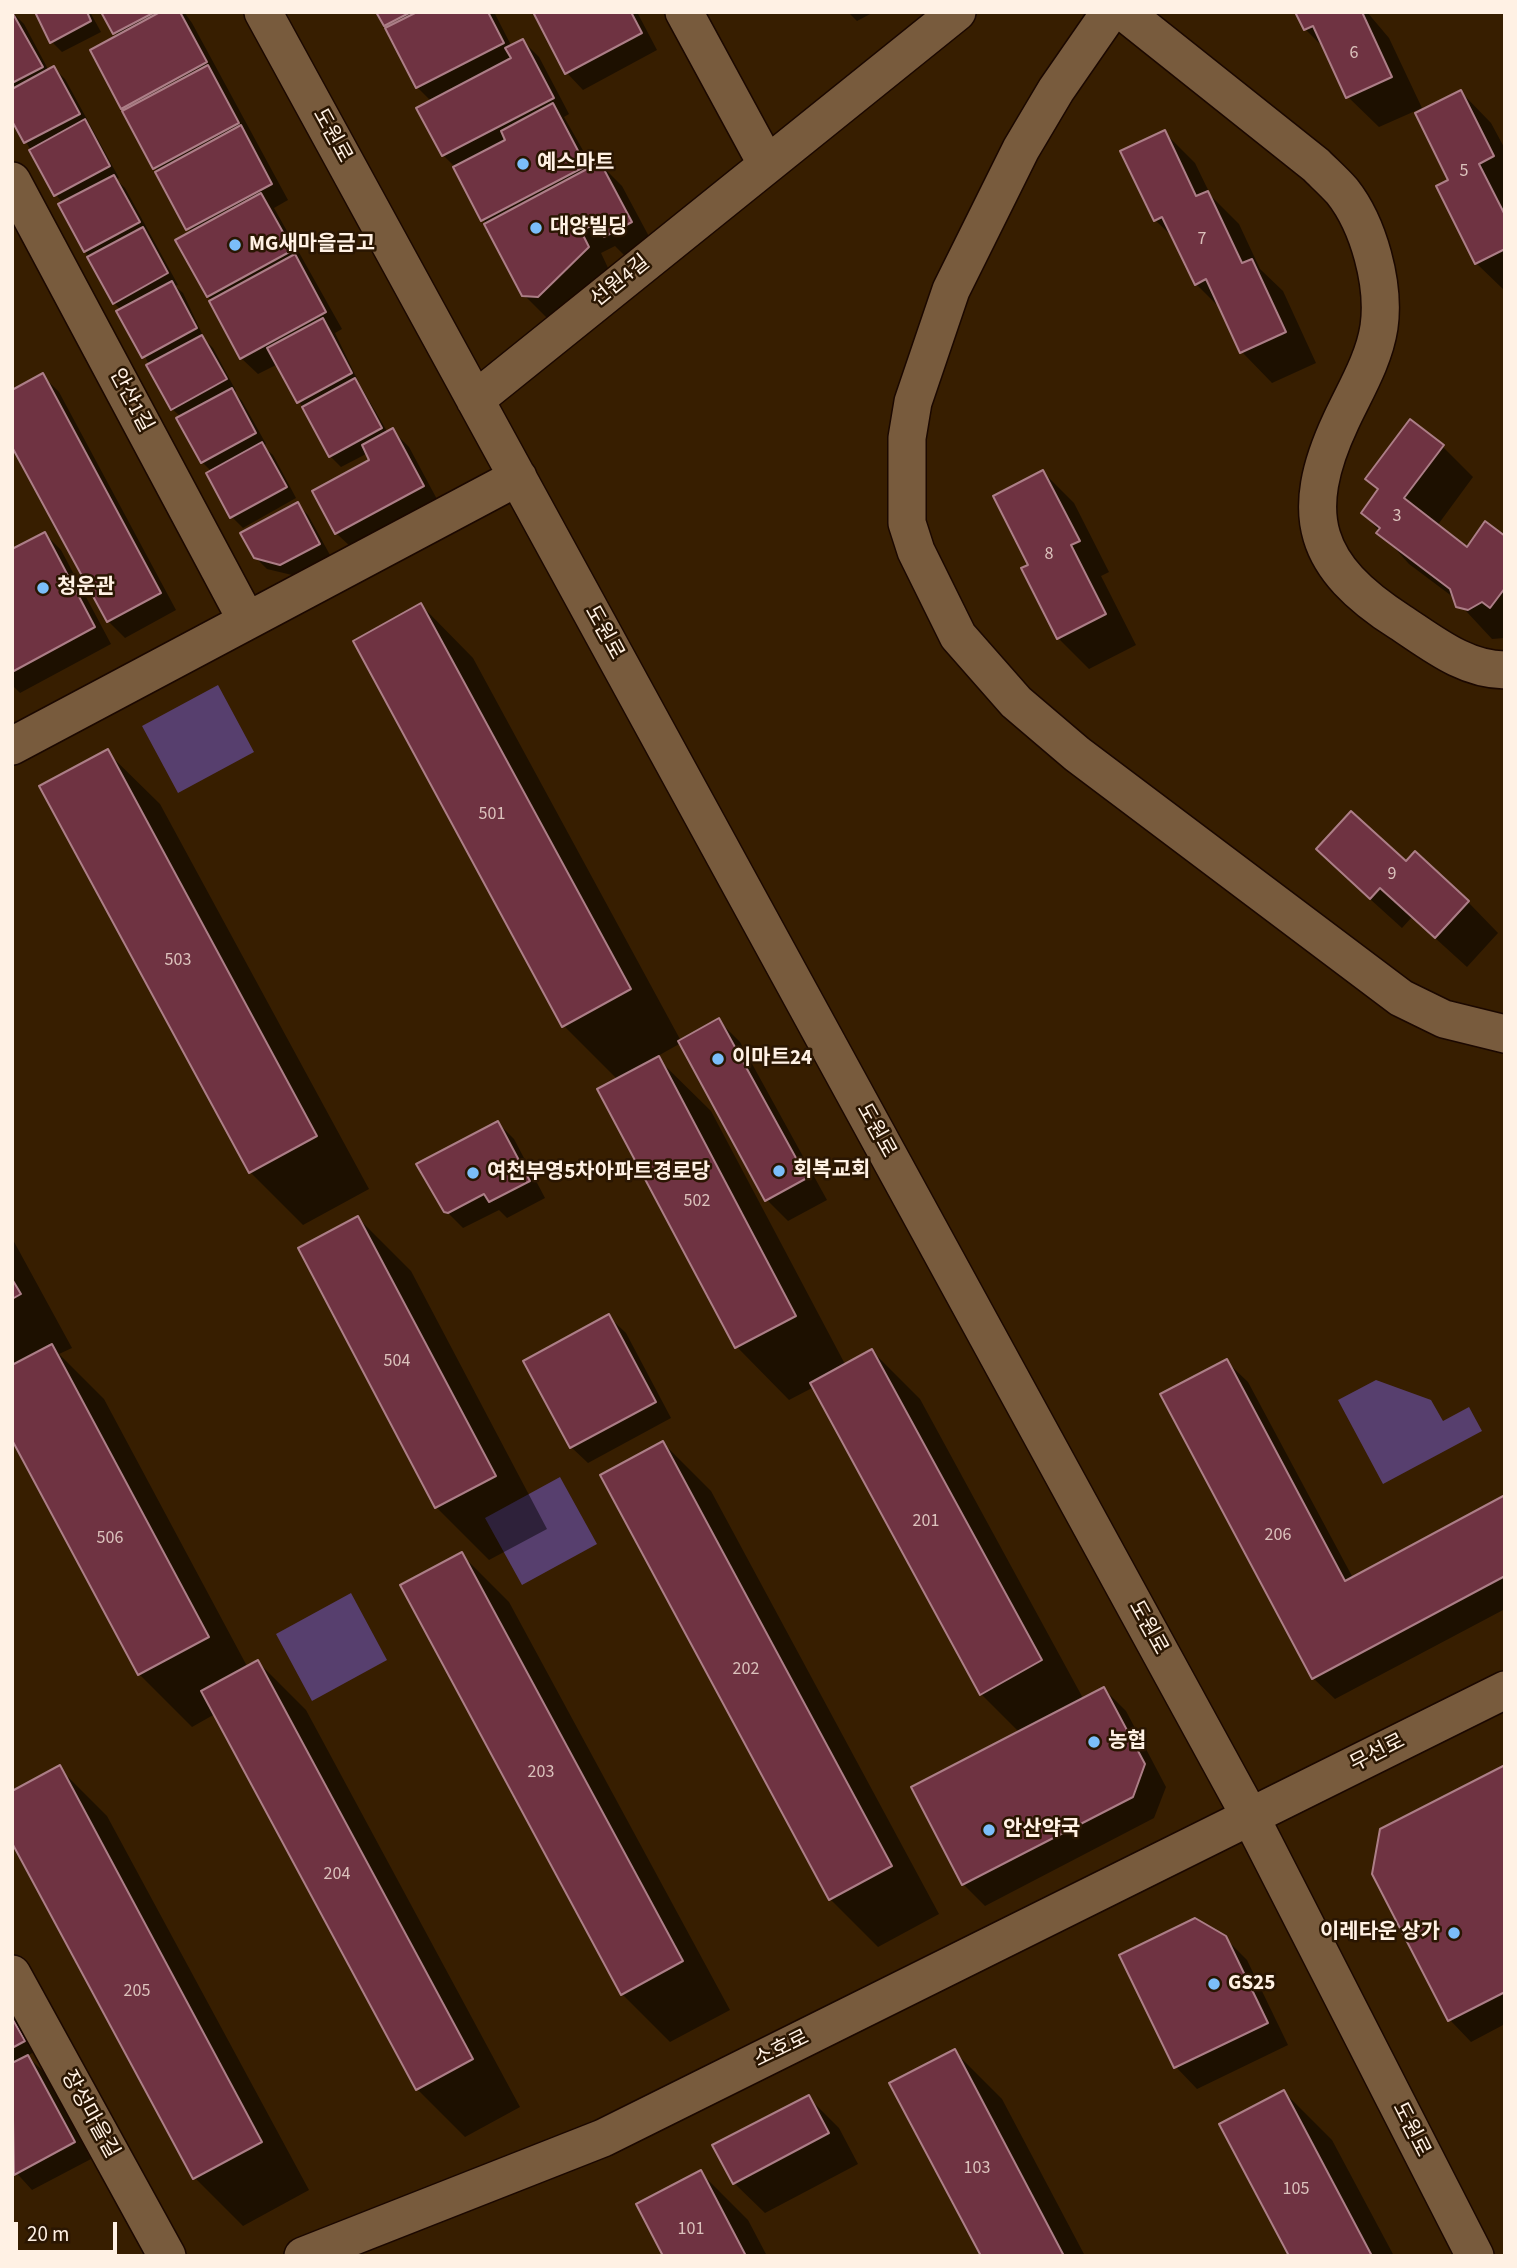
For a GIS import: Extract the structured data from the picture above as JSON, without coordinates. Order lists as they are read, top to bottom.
{
  "streets": {
    "street": [
      "도원로",
      "선원4길",
      "안산1길",
      "무선로",
      "소호로",
      "장성마을길"
    ]
  },
  "crossings": [
    ["도원로", "선원4길"],
    ["도원로", "무선로"],
    ["도원로", "소호로"],
    ["무선로", "소호로"]
  ],
  "places": [
    "예스마트",
    "대양빌딩",
    "MG새마을금고",
    "청운관",
    "이마트24",
    "회복교회",
    "여천부영5차아파트경로당",
    "농협",
    "안산약국",
    "이레타운 상가",
    "GS25"
  ],
  "house_numbers": [
    "6",
    "5",
    "7",
    "3",
    "8",
    "501",
    "9",
    "503",
    "502",
    "504",
    "201",
    "206",
    "506",
    "202",
    "203",
    "204",
    "205",
    "103",
    "105",
    "101"
  ],
  "scale_bar": "20 m"
}
